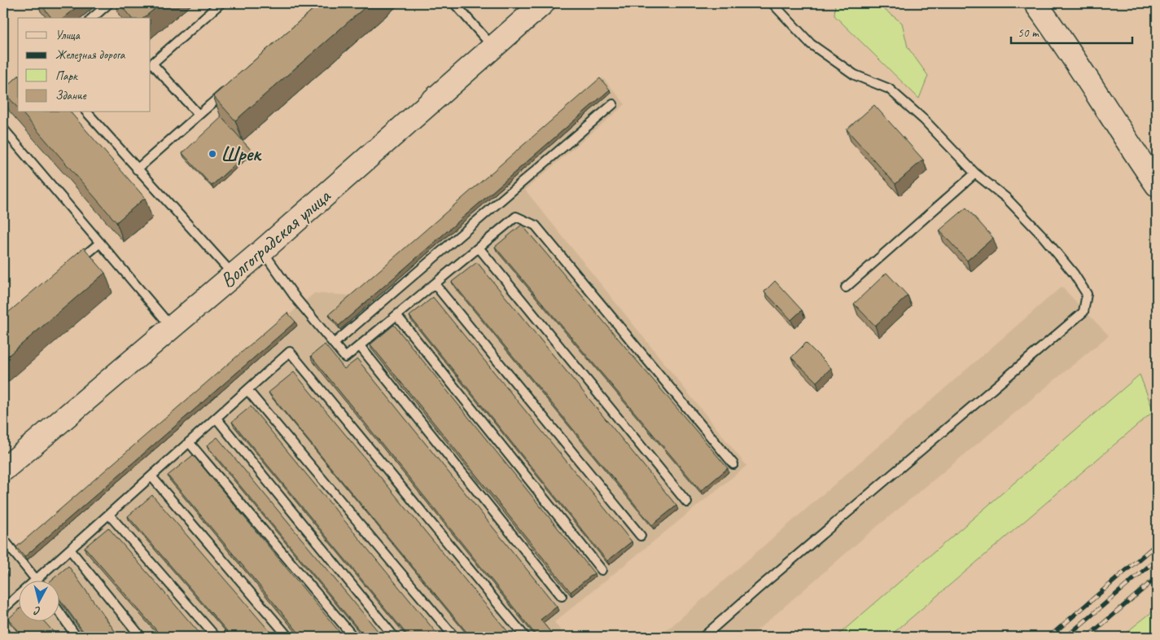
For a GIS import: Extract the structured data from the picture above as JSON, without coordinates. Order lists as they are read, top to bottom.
{
  "streets": {
    "main road": ["Волгоградская улица"]
  },
  "places": ["Шрек"],
  "legend": [
    "Улица",
    "Железная дорога",
    "Парк",
    "Здание"
  ],
  "scale_bar": "50 m",
  "north": "bottom"
}
